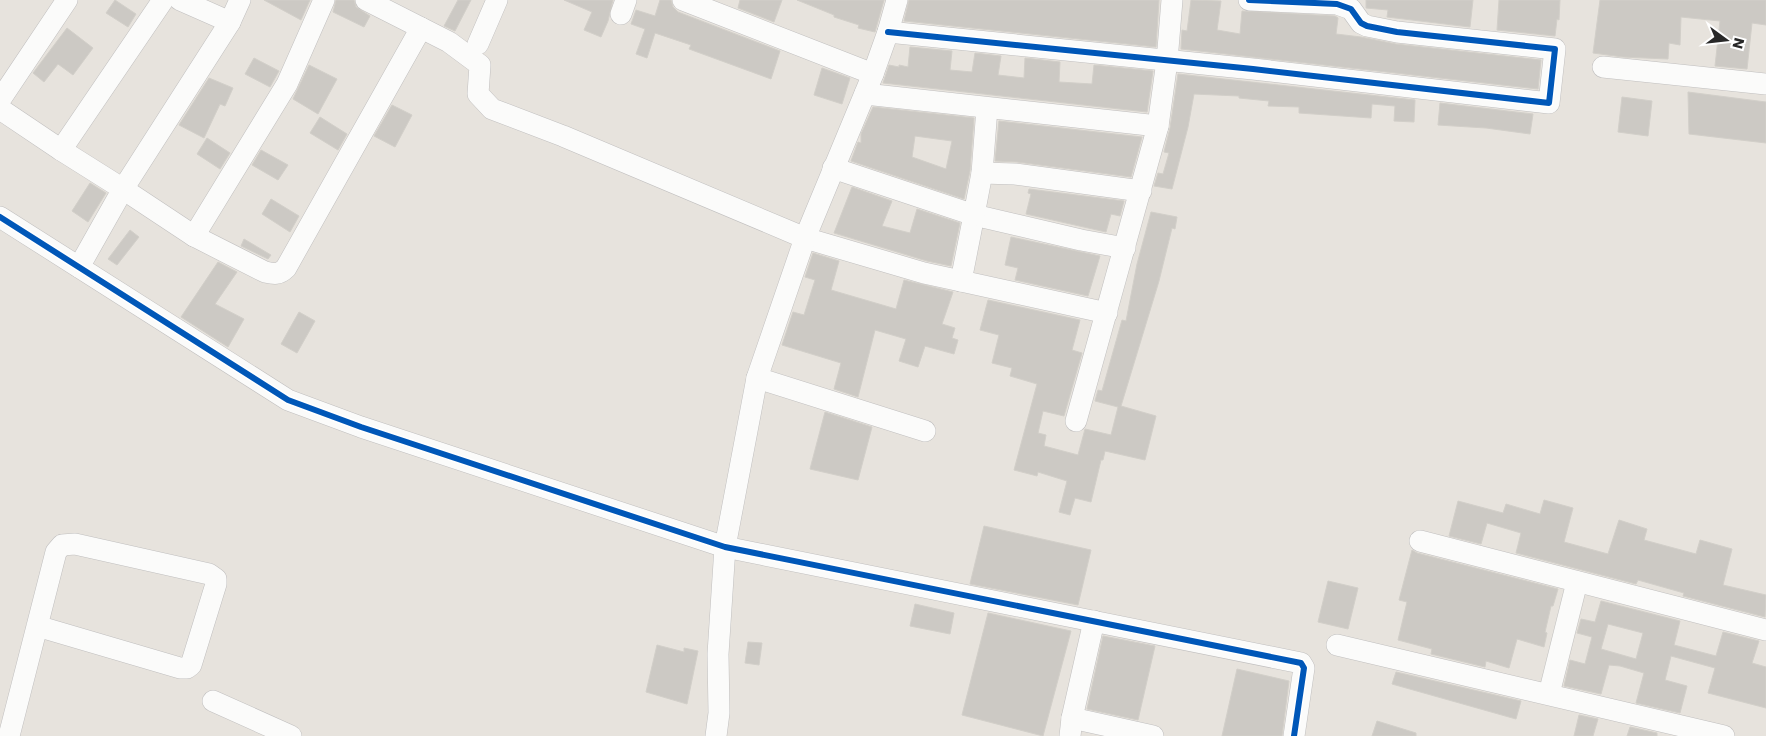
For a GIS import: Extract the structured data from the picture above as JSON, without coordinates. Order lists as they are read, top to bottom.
{
  "north": "right"
}
